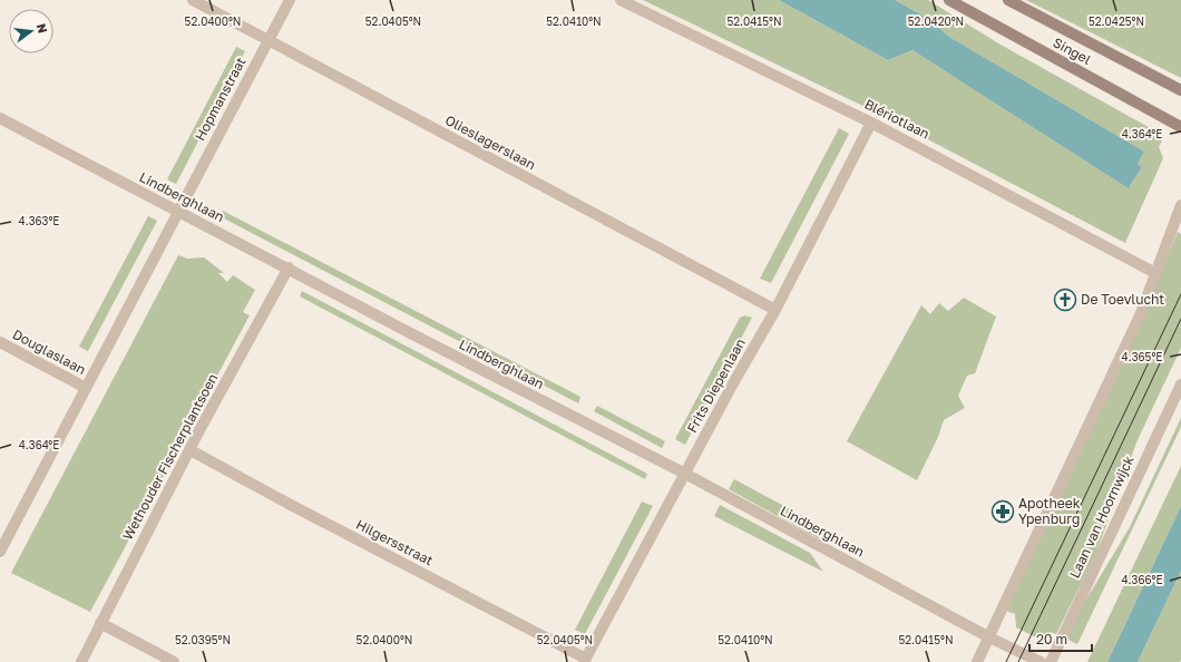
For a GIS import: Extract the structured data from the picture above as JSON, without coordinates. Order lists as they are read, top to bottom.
{
  "streets": {
    "main road": ["Singel"],
    "street": [
      "Hopmanstraat",
      "Blériotlaan",
      "Olieslagerslaan",
      "Lindberghlaan",
      "Douglaslaan",
      "Frits Diepenlaan",
      "Wethouder Fischerplantsoen",
      "Laan van Hoornwijck",
      "Hilgersstraat"
    ]
  },
  "crossings": [
    ["Hopmanstraat", "Olieslagerslaan"],
    ["Hopmanstraat", "Lindberghlaan"],
    ["Blériotlaan", "Frits Diepenlaan"],
    ["Olieslagerslaan", "Frits Diepenlaan"],
    ["Lindberghlaan", "Frits Diepenlaan"],
    ["Lindberghlaan", "Wethouder Fischerplantsoen"],
    ["Frits Diepenlaan", "Hilgersstraat"],
    ["Wethouder Fischerplantsoen", "Hilgersstraat"]
  ],
  "places": {
    "church": ["De Toevlucht"],
    "pharmacy": ["Apotheek Ypenburg"]
  },
  "scale_bar": "20 m",
  "north": "right",
  "coordinates": [
    "52.0425°N",
    "52.0400°N",
    "52.0405°N",
    "52.0410°N",
    "52.0415°N",
    "52.0420°N",
    "4.364°E",
    "4.363°E",
    "4.365°E",
    "4.366°E",
    "52.0395°N"
  ]
}
